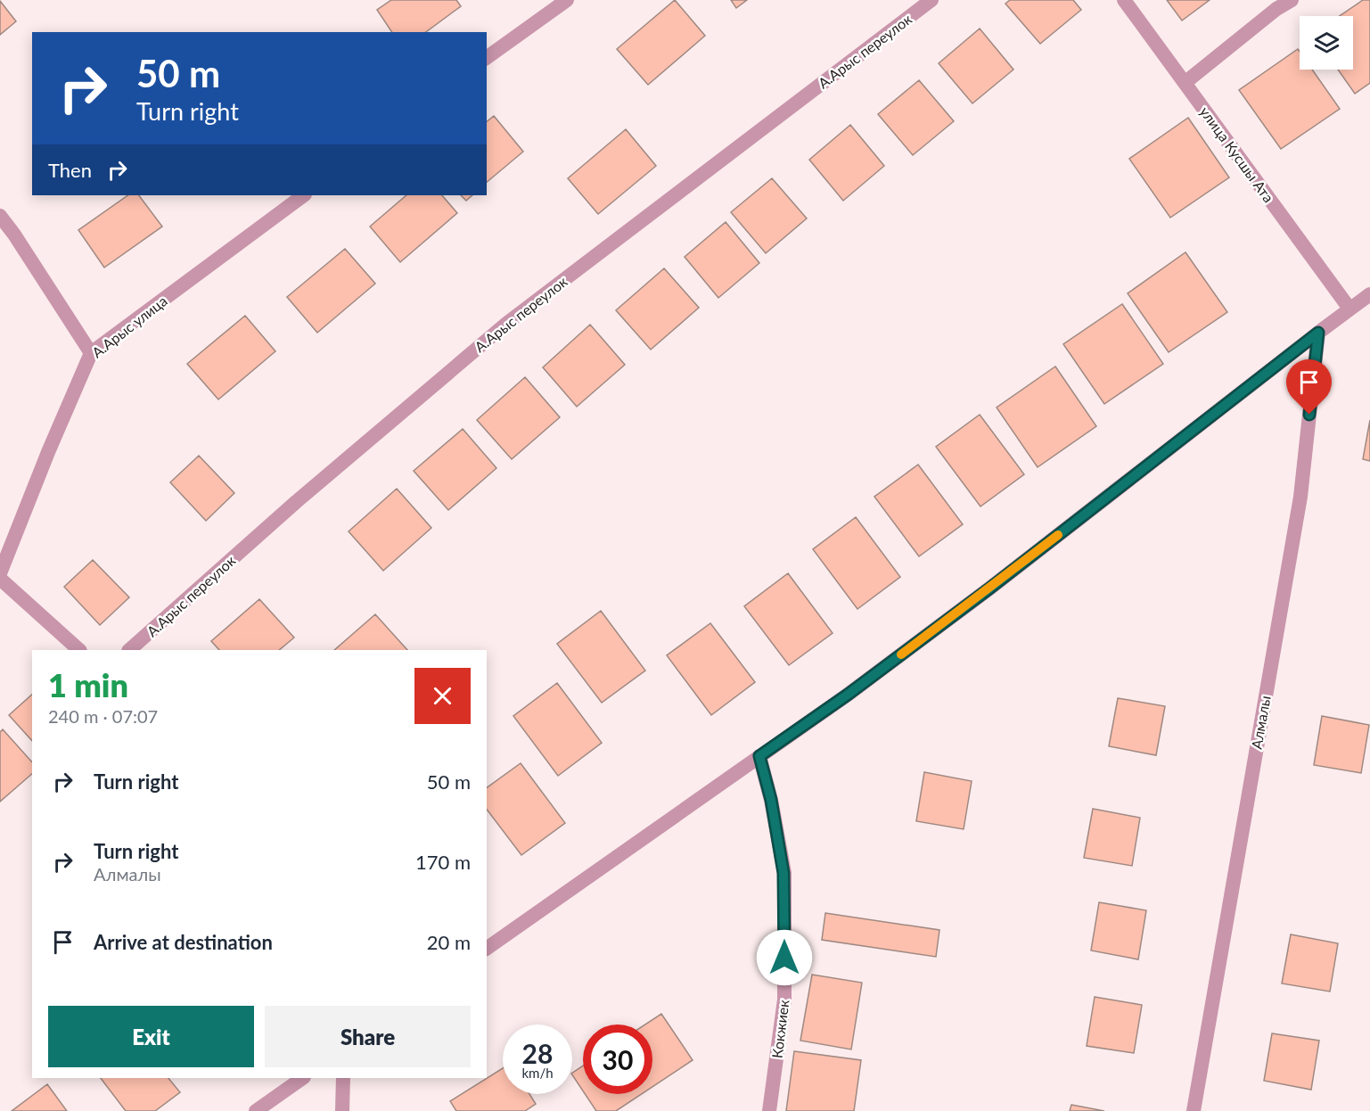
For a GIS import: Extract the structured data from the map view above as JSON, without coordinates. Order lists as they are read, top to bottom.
{
  "streets": {
    "street": [
      "А.Арыс переулок",
      "улица Кусшы Ата",
      "А.Арыс улица",
      "Алмалы",
      "Кокжиек"
    ]
  },
  "page": {
    "turn": ["50 m", "Turn right"],
    "then": "Then",
    "heading": ["1 min", "240 m · 07:07"],
    "list": [
      {
        "name": "Turn right",
        "value": "50 m"
      },
      {
        "name": "Turn right",
        "note": "Алмалы",
        "value": "170 m"
      },
      {
        "name": "Arrive at destination",
        "value": "20 m"
      }
    ],
    "buttons": ["Exit", "Share"],
    "speed": "28 km/h",
    "limit": "30"
  }
}
